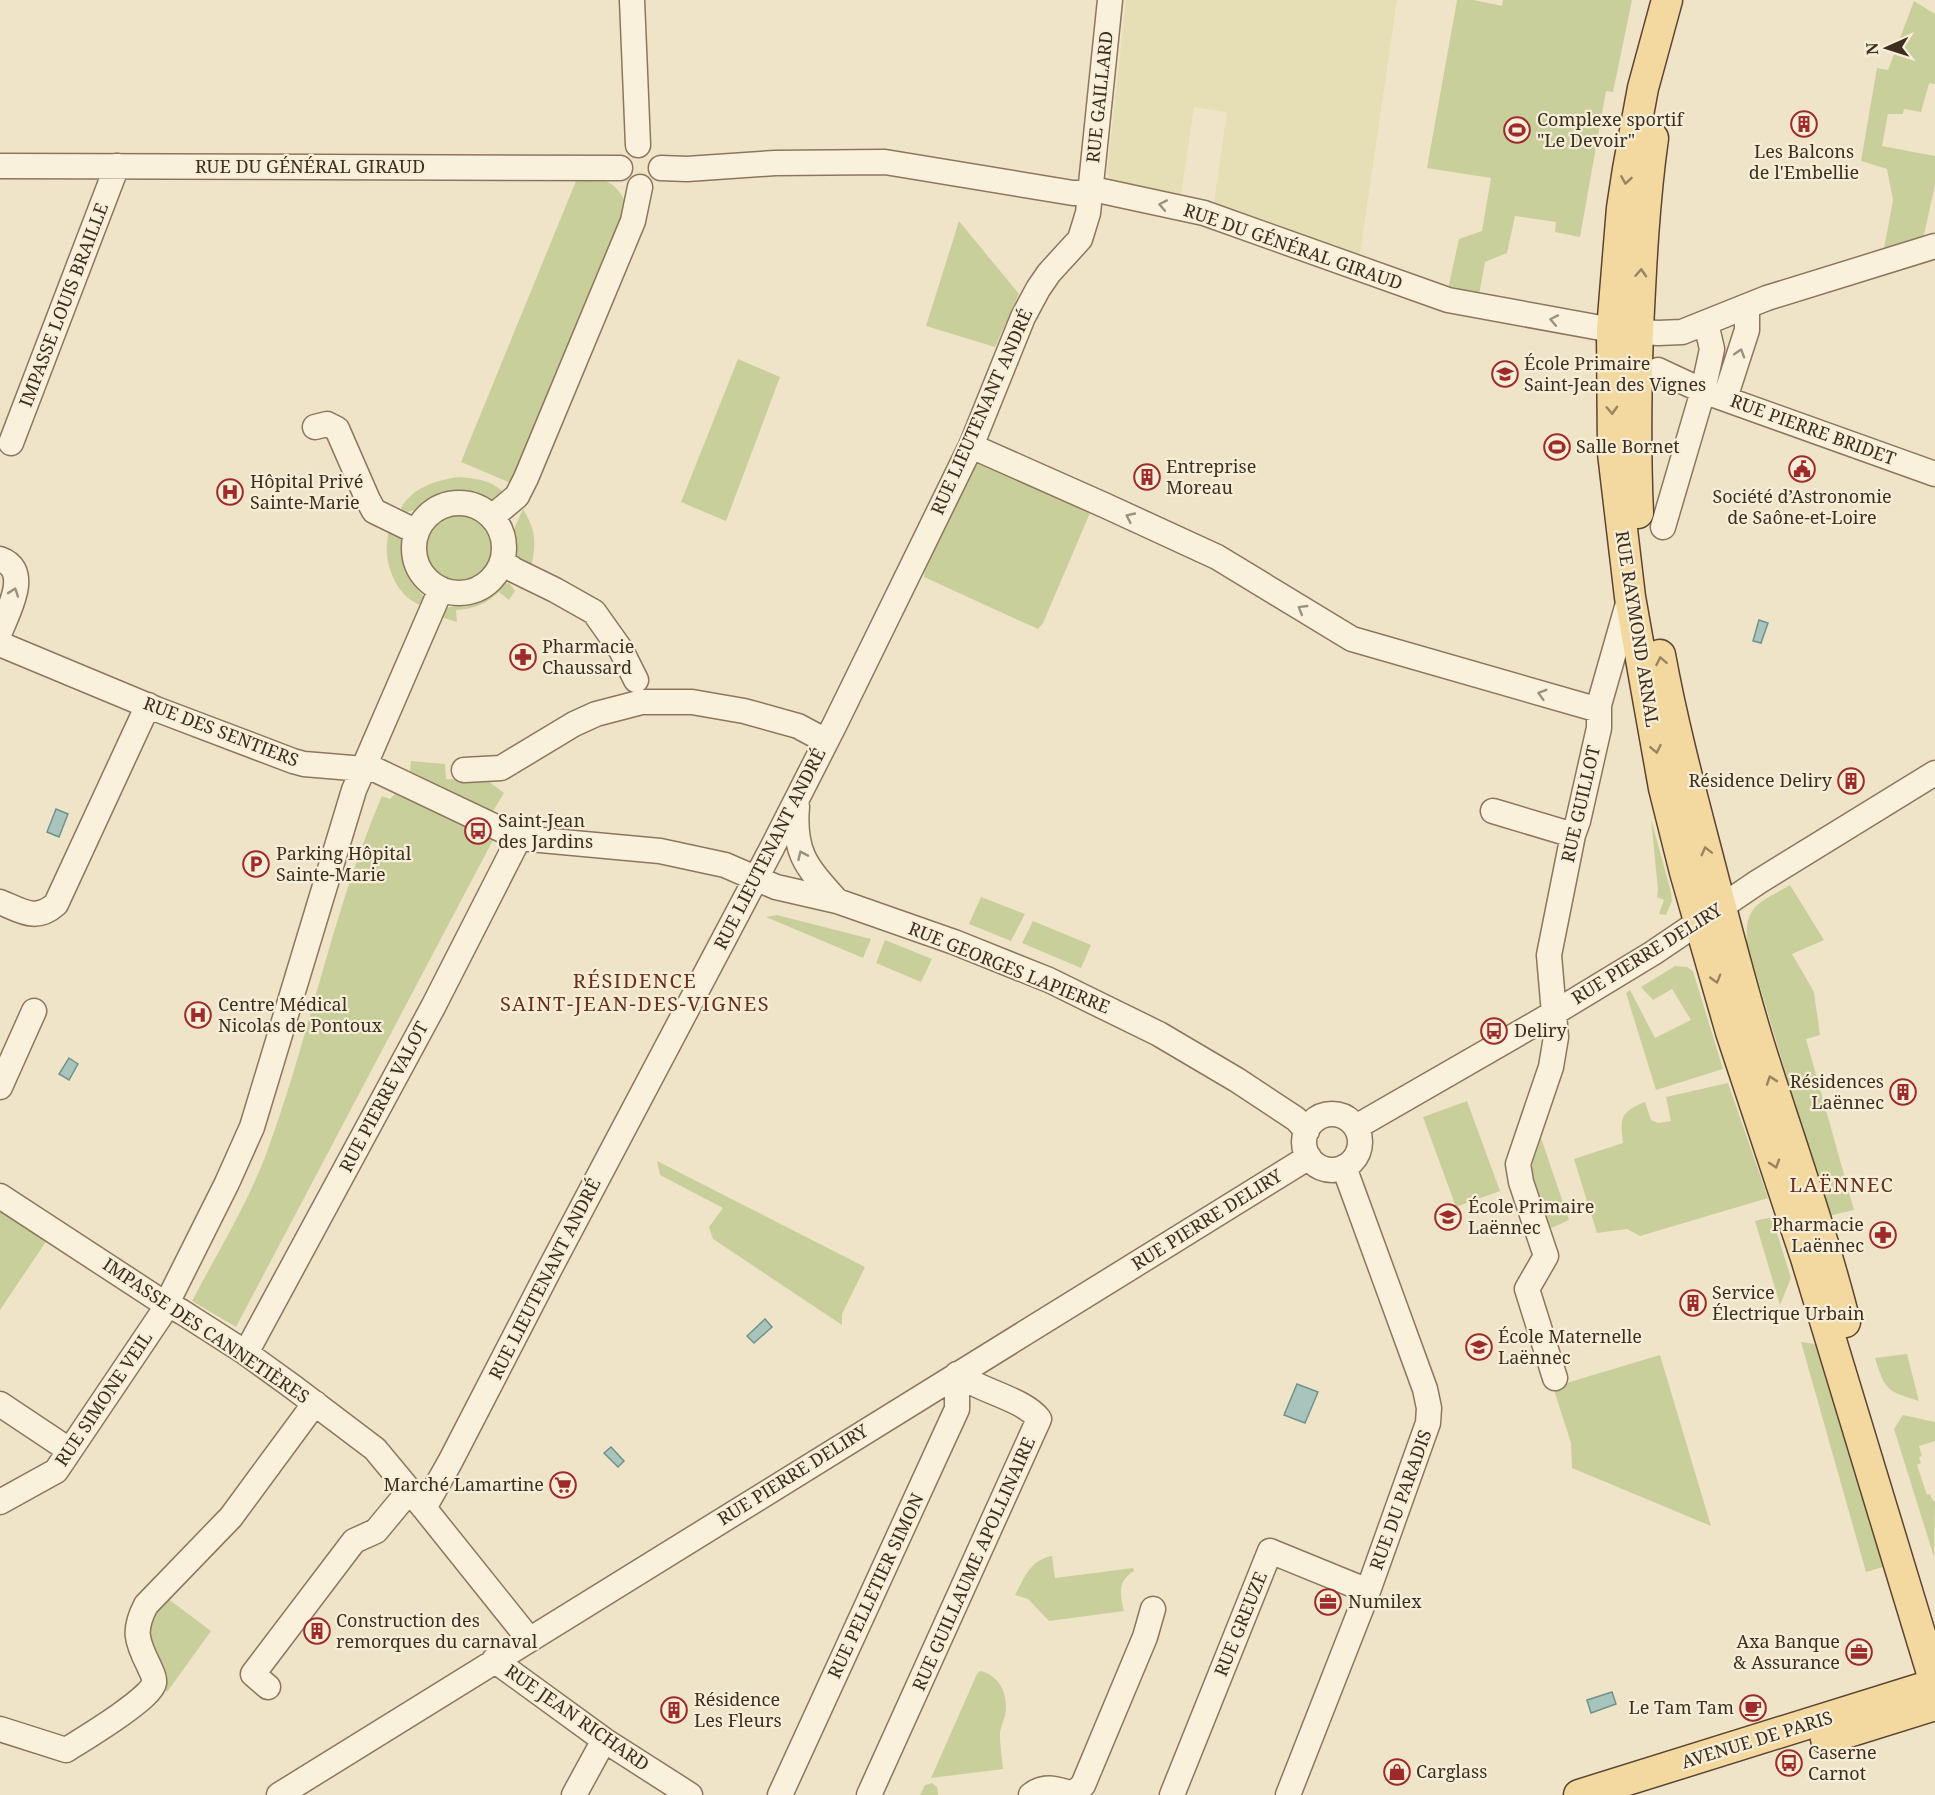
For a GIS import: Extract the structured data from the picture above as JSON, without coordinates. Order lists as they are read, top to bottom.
{
  "streets": {
    "main road": ["RUE RAYMOND ARNAL", "AVENUE DE PARIS"],
    "street": [
      "RUE GAILLARD",
      "RUE DU GÉNÉRAL GIRAUD",
      "IMPASSE LOUIS BRAILLE",
      "RUE LIEUTENANT ANDRÉ",
      "RUE PIERRE BRIDET",
      "RUE DES SENTIERS",
      "RUE GUILLOT",
      "RUE PIERRE DELIRY",
      "RUE GEORGES LAPIERRE",
      "RUE PIERRE VALOT",
      "IMPASSE DES CANNETIÈRES",
      "RUE SIMONE VEIL",
      "RUE DU PARADIS",
      "RUE GUILLAUME APOLLINAIRE",
      "RUE PELLETIER SIMON",
      "RUE GREUZE",
      "RUE JEAN RICHARD"
    ]
  },
  "crossings": [
    ["RUE GAILLARD", "RUE DU GÉNÉRAL GIRAUD"],
    ["RUE GAILLARD", "RUE LIEUTENANT ANDRÉ"],
    ["RUE DU GÉNÉRAL GIRAUD", "IMPASSE LOUIS BRAILLE"],
    ["RUE DU GÉNÉRAL GIRAUD", "RUE LIEUTENANT ANDRÉ"],
    ["RUE DU GÉNÉRAL GIRAUD", "RUE RAYMOND ARNAL"],
    ["RUE LIEUTENANT ANDRÉ", "RUE DES SENTIERS"],
    ["RUE LIEUTENANT ANDRÉ", "RUE GEORGES LAPIERRE"],
    ["RUE LIEUTENANT ANDRÉ", "IMPASSE DES CANNETIÈRES"],
    ["RUE RAYMOND ARNAL", "RUE GUILLOT"],
    ["RUE RAYMOND ARNAL", "RUE PIERRE DELIRY"],
    ["RUE DES SENTIERS", "RUE GEORGES LAPIERRE"],
    ["RUE DES SENTIERS", "RUE PIERRE VALOT"],
    ["RUE DES SENTIERS", "RUE SIMONE VEIL"],
    ["RUE GUILLOT", "RUE PIERRE DELIRY"],
    ["RUE PIERRE DELIRY", "RUE GEORGES LAPIERRE"],
    ["RUE PIERRE DELIRY", "RUE DU PARADIS"],
    ["RUE PIERRE DELIRY", "RUE GUILLAUME APOLLINAIRE"],
    ["RUE PIERRE DELIRY", "RUE PELLETIER SIMON"],
    ["RUE PIERRE DELIRY", "RUE JEAN RICHARD"],
    ["RUE GEORGES LAPIERRE", "RUE DU PARADIS"],
    ["RUE PIERRE VALOT", "IMPASSE DES CANNETIÈRES"],
    ["IMPASSE DES CANNETIÈRES", "RUE SIMONE VEIL"],
    ["RUE DU PARADIS", "RUE GREUZE"],
    ["RUE GUILLAUME APOLLINAIRE", "RUE PELLETIER SIMON"]
  ],
  "districts": ["RÉSIDENCE SAINT-JEAN-DES-VIGNES", "LAËNNEC"],
  "places": {
    "building": [
      "Les Balcons de l'Embellie",
      "Entreprise Moreau",
      "Résidence Deliry",
      "Résidences Laënnec",
      "Service Électrique Urbain",
      "Construction des remorques du carnaval",
      "Résidence Les Fleurs"
    ],
    "sports": ["Complexe sportif \"Le Devoir\"", "Salle Bornet"],
    "school or university": ["École Primaire Saint-Jean des Vignes", "École Primaire Laënnec", "École Maternelle Laënnec"],
    "public building": ["Société d’Astronomie de Saône-et-Loire"],
    "hospital": ["Hôpital Privé Sainte-Marie", "Centre Médical Nicolas de Pontoux"],
    "pharmacy": ["Pharmacie Chaussard", "Pharmacie Laënnec"],
    "bus stop": ["Saint-Jean des Jardins", "Deliry", "Caserne Carnot"],
    "parking": ["Parking Hôpital Sainte-Marie"],
    "supermarket": ["Marché Lamartine"],
    "office": ["Numilex", "Axa Banque & Assurance"],
    "cafe": ["Le Tam Tam"],
    "shop": ["Carglass"]
  },
  "north": "left"
}
